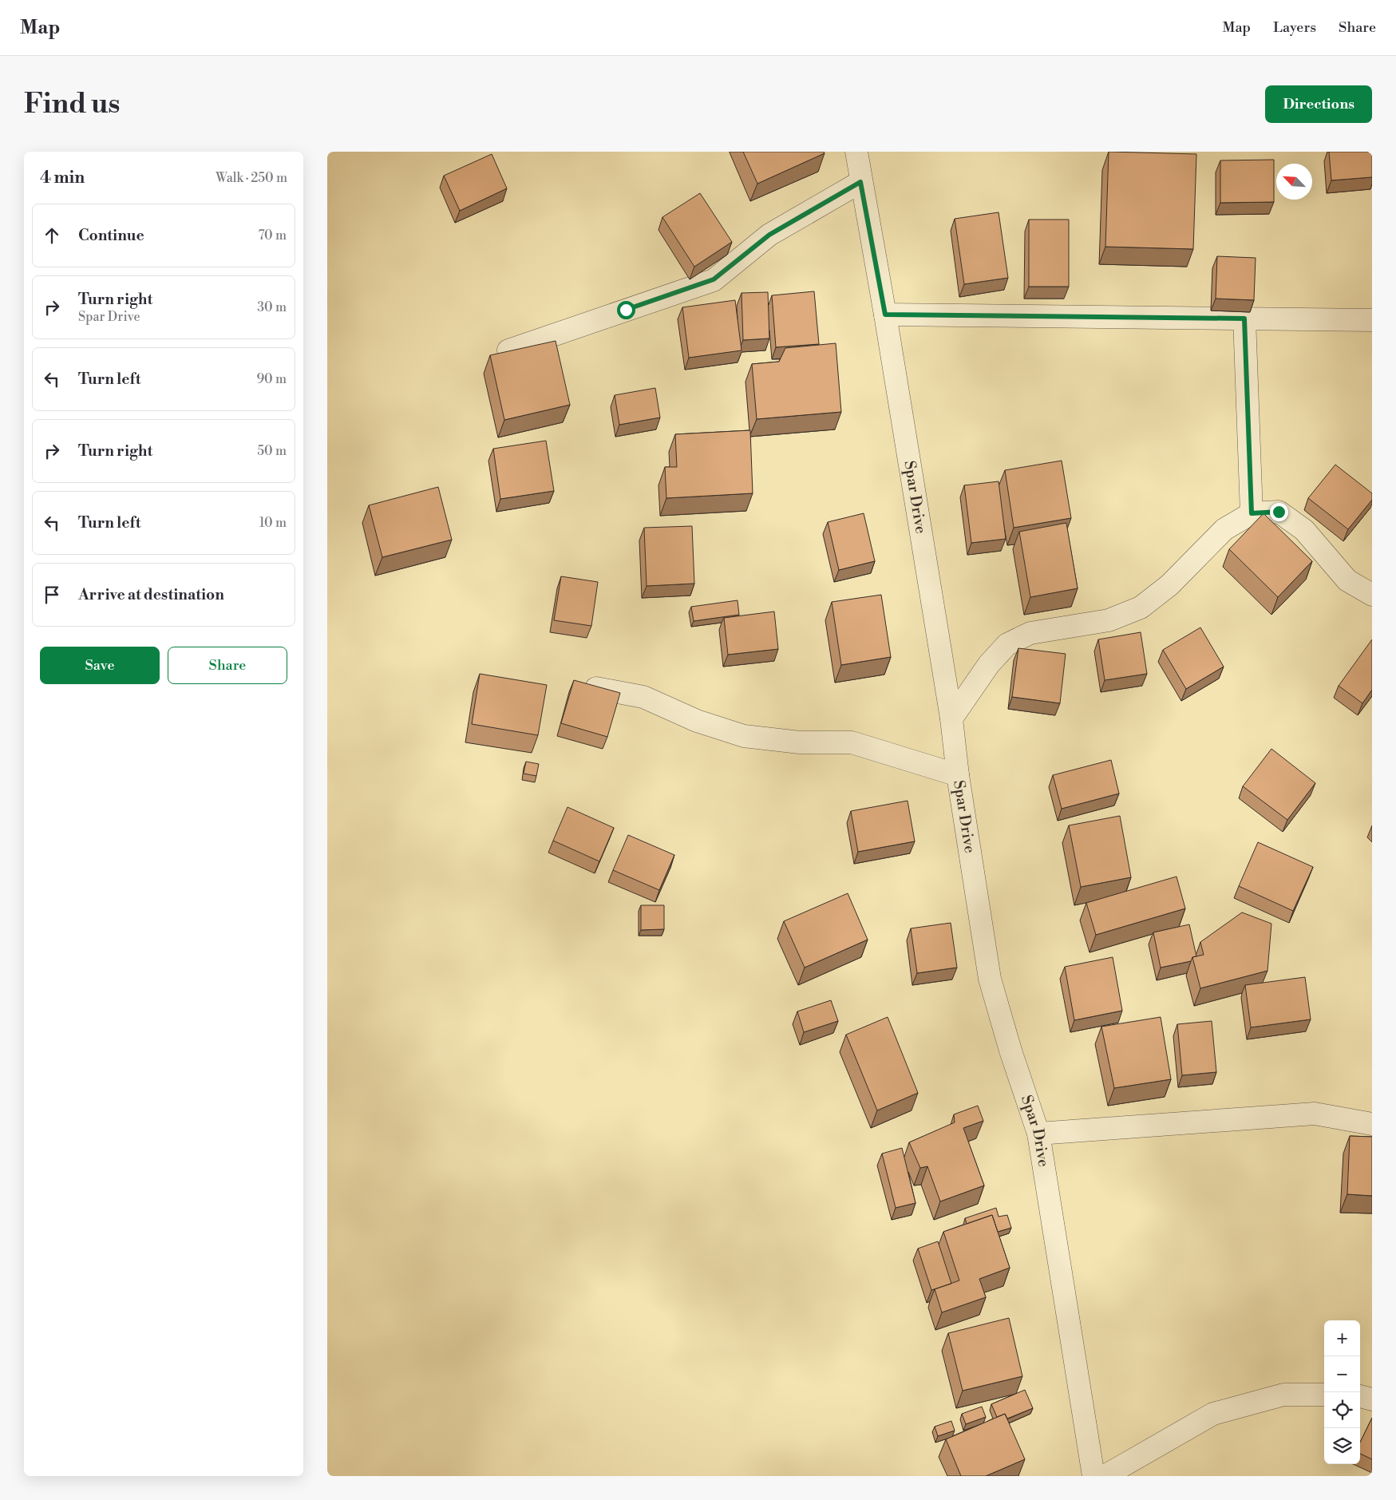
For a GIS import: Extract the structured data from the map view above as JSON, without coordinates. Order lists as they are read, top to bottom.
{
  "streets": {
    "street": ["Spar Drive"]
  },
  "north": "top left",
  "page": {
    "header": "Map",
    "nav": ["Map", "Layers", "Share"],
    "buttons": [
      "Directions",
      ["Save", "Share"]
    ],
    "title": "Find us",
    "heading": ["4 min", "Walk · 250 m"],
    "list": [
      ["Continue", "70 m"],
      ["Turn right", "Spar Drive", "30 m"],
      ["Turn left", "90 m"],
      ["Turn right", "50 m"],
      ["Turn left", "10 m"],
      "Arrive at destination"
    ],
    "map_buttons": ["+", "−"]
  }
}
